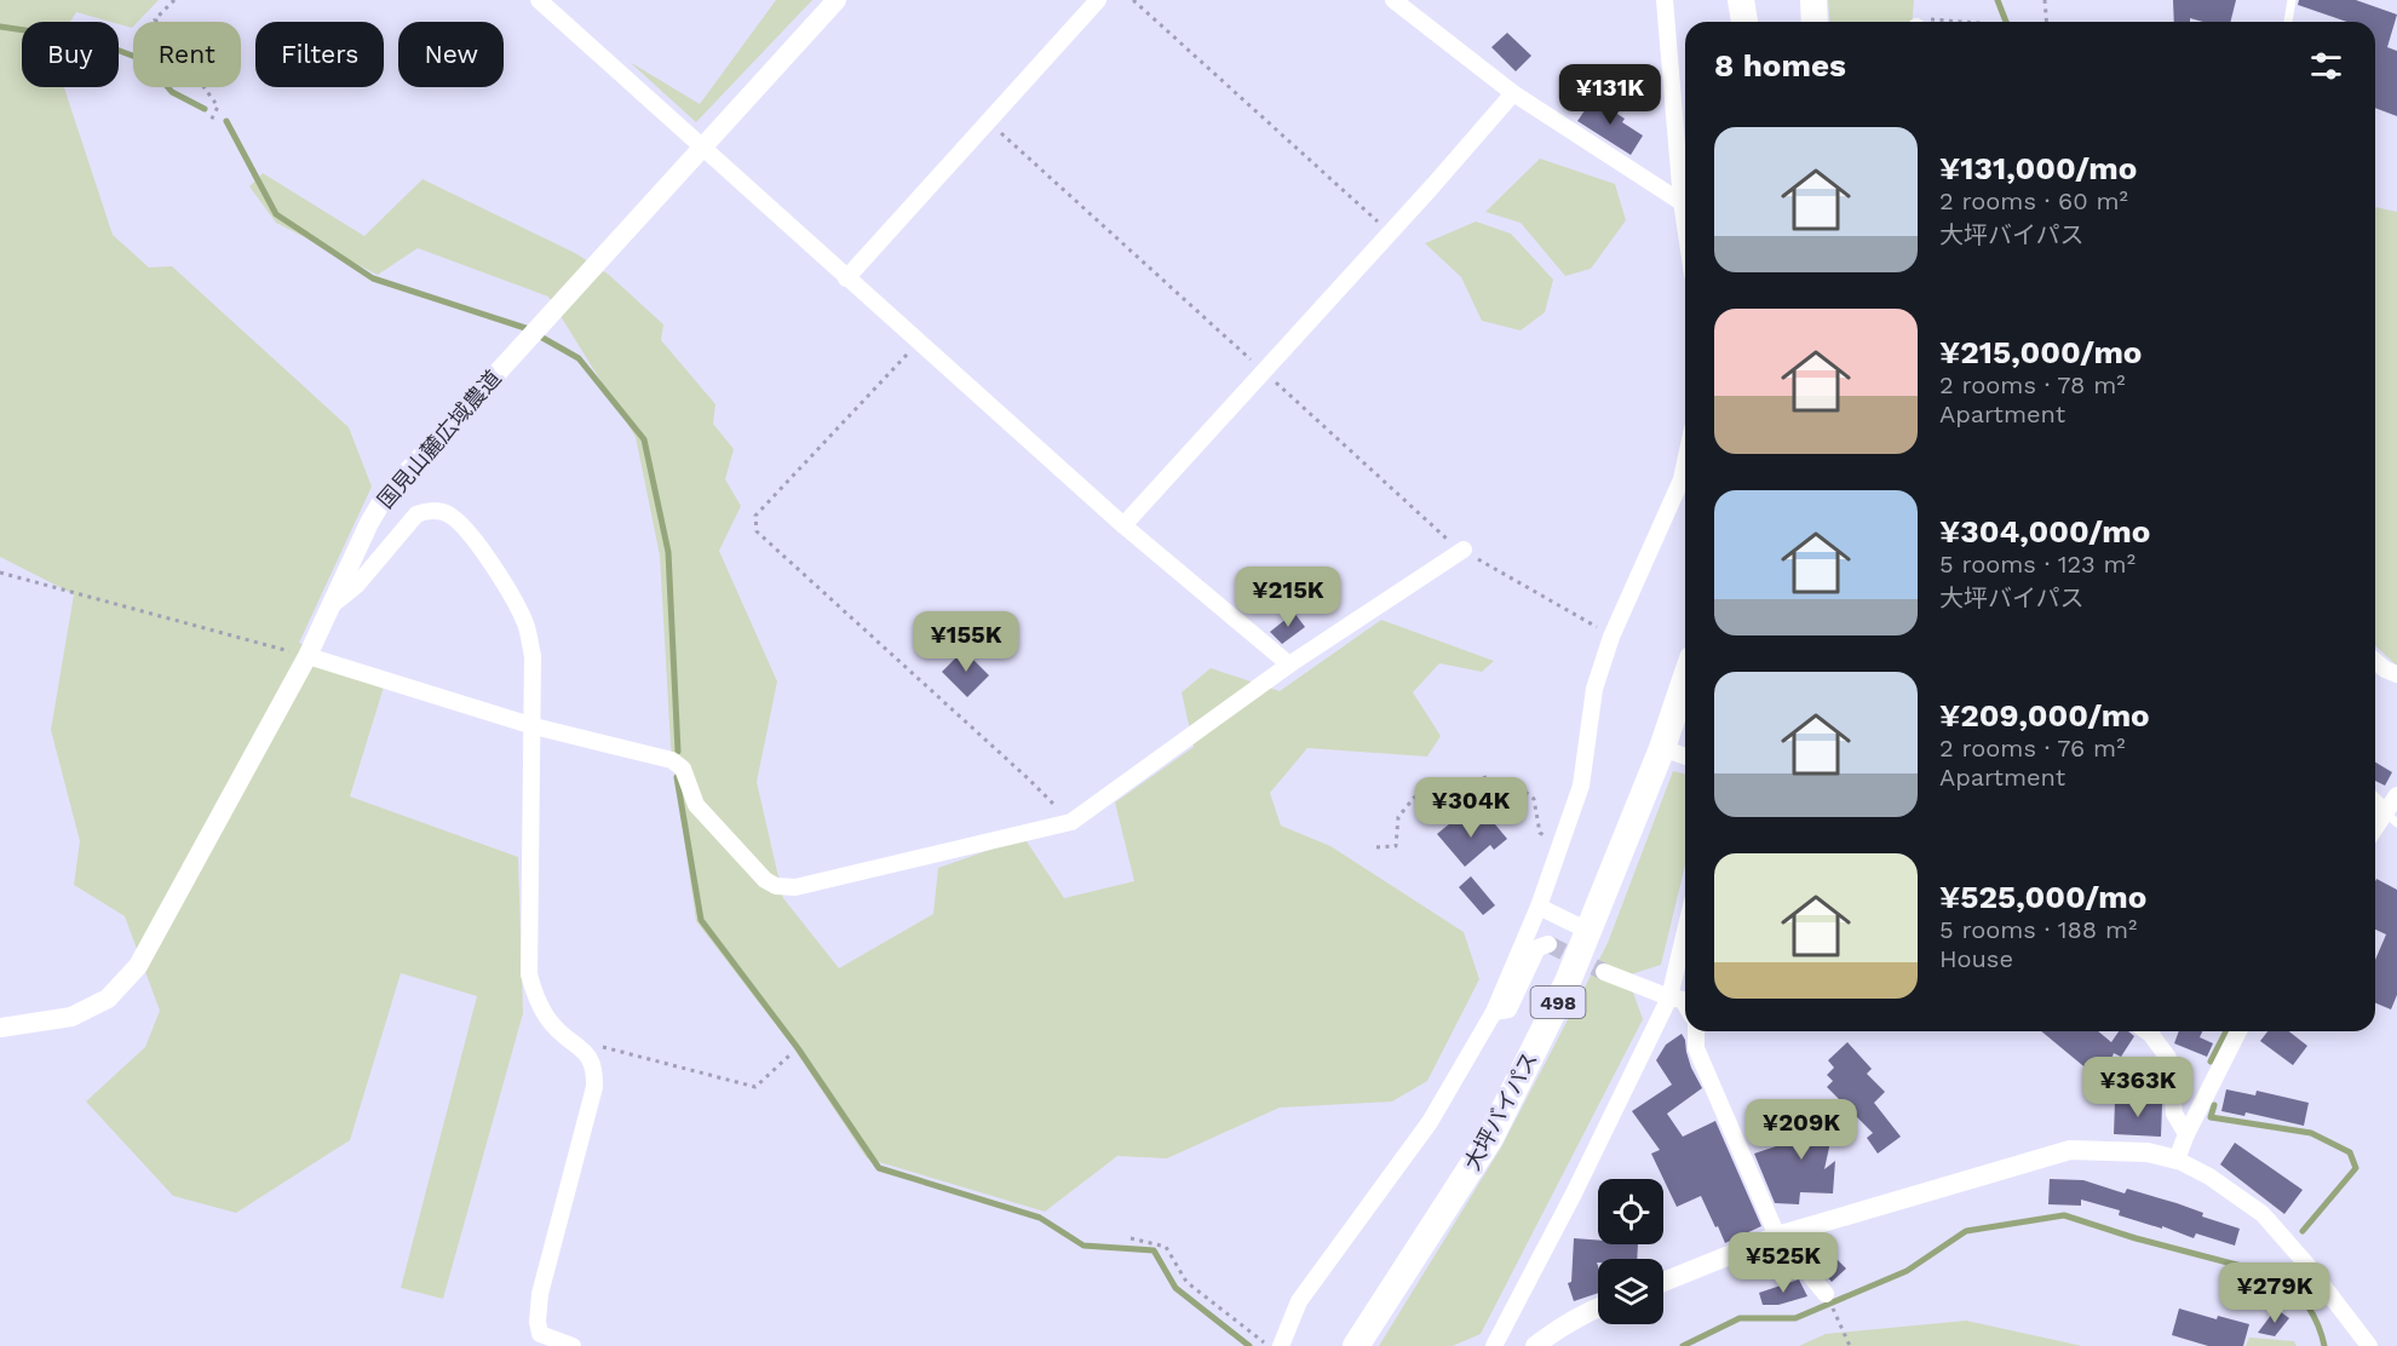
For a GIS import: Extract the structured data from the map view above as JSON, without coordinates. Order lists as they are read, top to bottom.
{
  "streets": {
    "highway": ["498", "大坪バイパス"],
    "street": ["国見山麓広域農道"]
  },
  "page": {
    "chip": [
      "Buy",
      "Rent",
      "Filters",
      "New"
    ],
    "heading": "8 homes",
    "price": [
      "¥131K",
      "¥215K",
      "¥155K",
      "¥304K",
      "¥363K",
      "¥209K",
      "¥525K",
      "¥279K"
    ],
    "list": [
      {
        "name": "¥131,000/mo",
        "note": "2 rooms · 60 m² · 大坪バイパス"
      },
      {
        "name": "¥215,000/mo",
        "note": "2 rooms · 78 m² · Apartment"
      },
      {
        "name": "¥304,000/mo",
        "note": "5 rooms · 123 m² · 大坪バイパス"
      },
      {
        "name": "¥209,000/mo",
        "note": "2 rooms · 76 m² · Apartment"
      },
      {
        "name": "¥525,000/mo",
        "note": "5 rooms · 188 m² · House"
      }
    ]
  }
}
